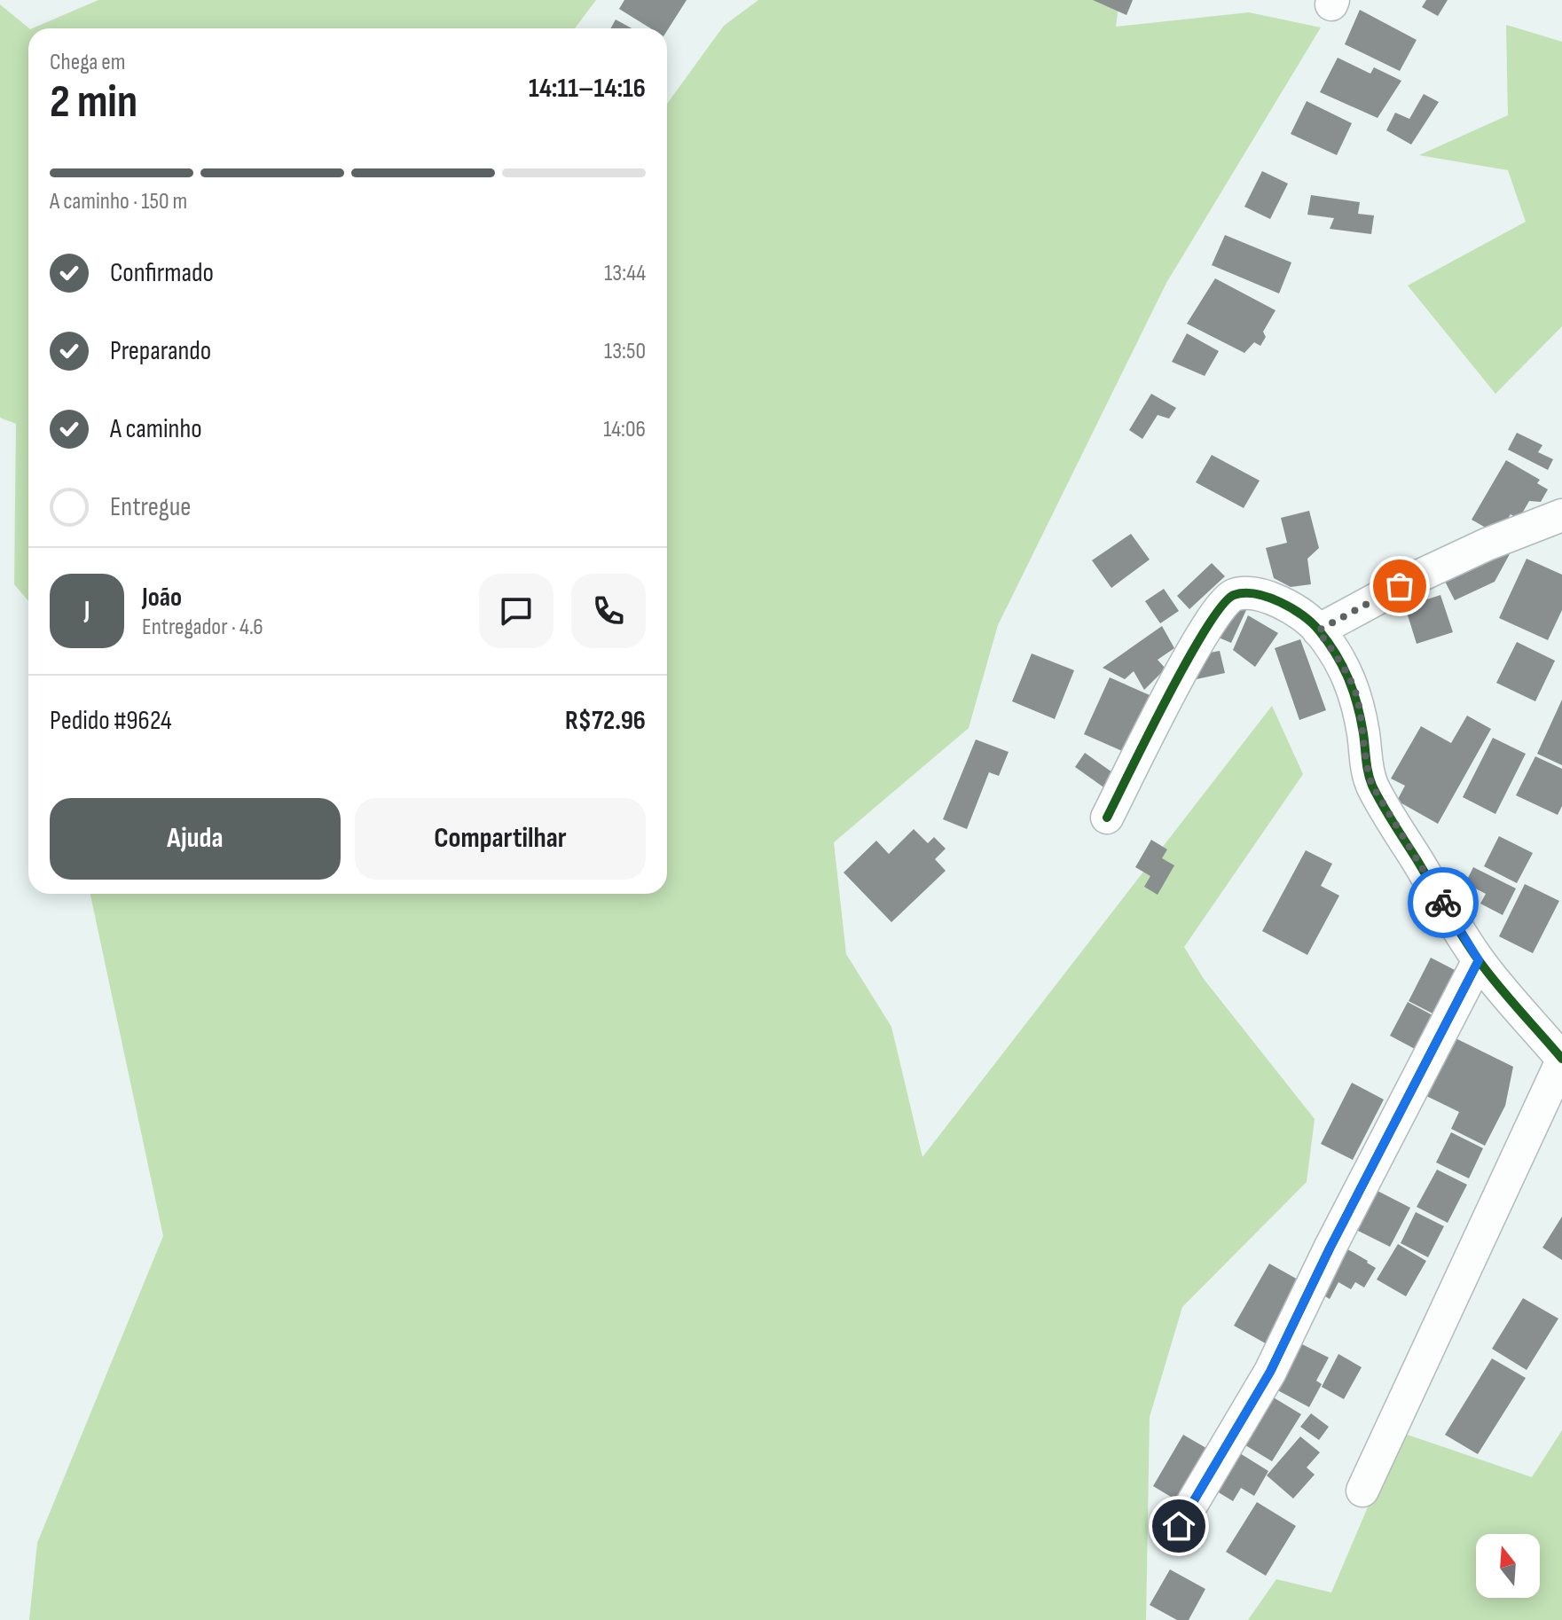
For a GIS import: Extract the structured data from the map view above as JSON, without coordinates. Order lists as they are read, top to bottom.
{
  "north": "top",
  "page": {
    "heading": ["2 min", "Chega em", "14:11–14:16"],
    "panel": [
      "João",
      "Entregador · 4.6",
      "Pedido #9624",
      "R$72.96"
    ],
    "bar": "A caminho · 150 m",
    "list": [
      ["Confirmado", "13:44"],
      ["Preparando", "13:50"],
      ["A caminho", "14:06"],
      "Entregue"
    ],
    "round": "J",
    "buttons": ["Ajuda", "Compartilhar"]
  }
}
